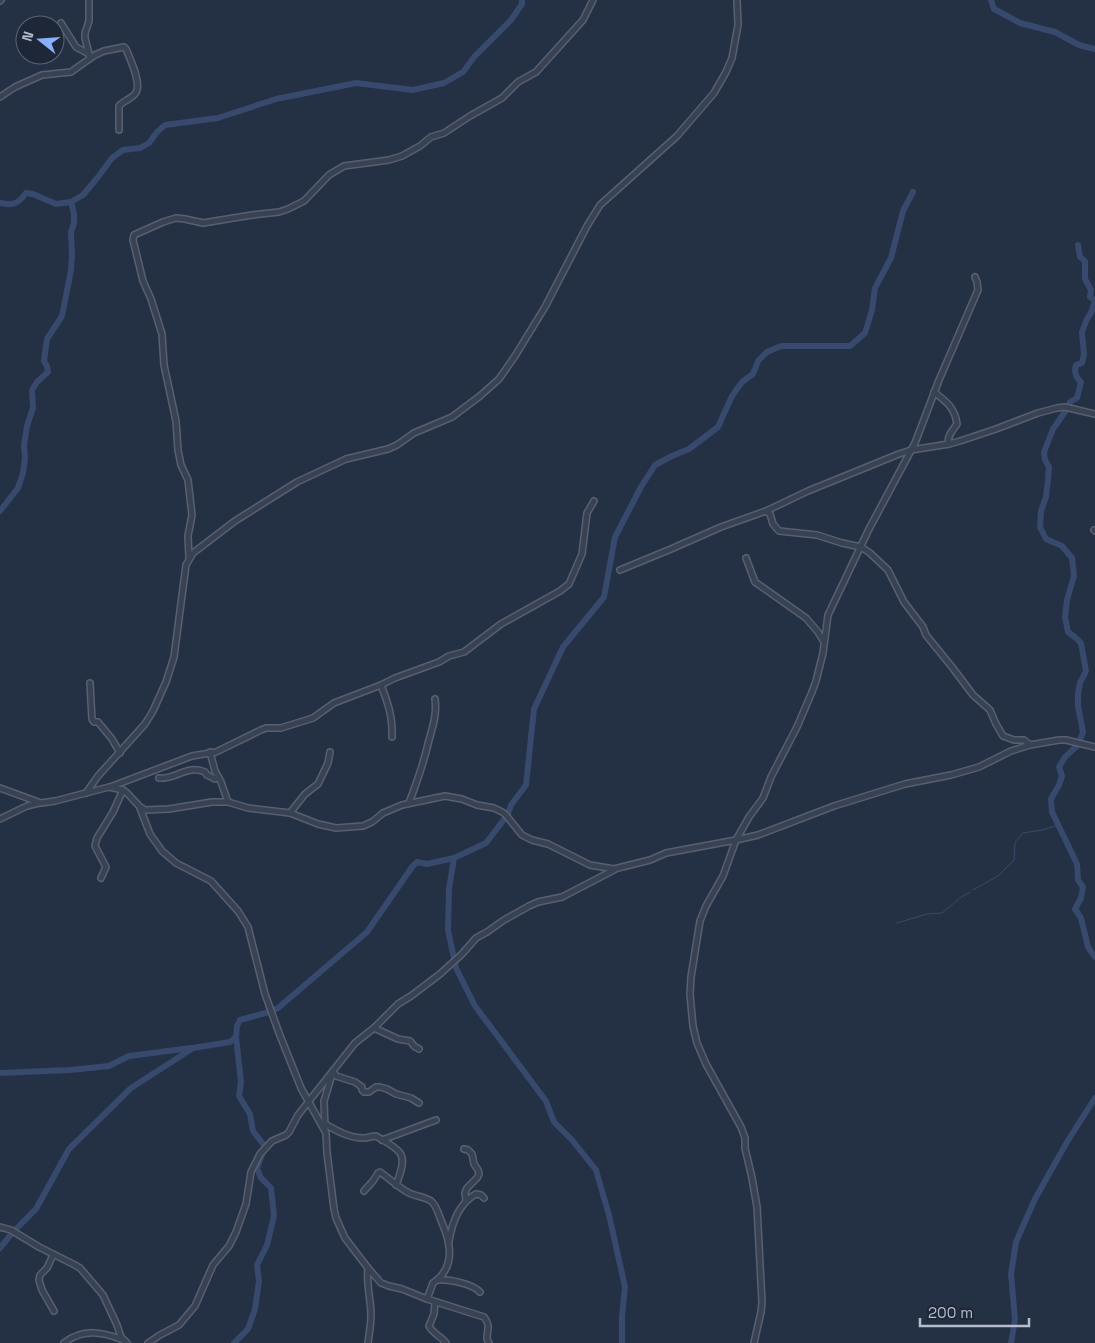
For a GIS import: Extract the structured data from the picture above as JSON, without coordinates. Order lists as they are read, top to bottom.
{
  "scale_bar": "200 m",
  "north": "left"
}
